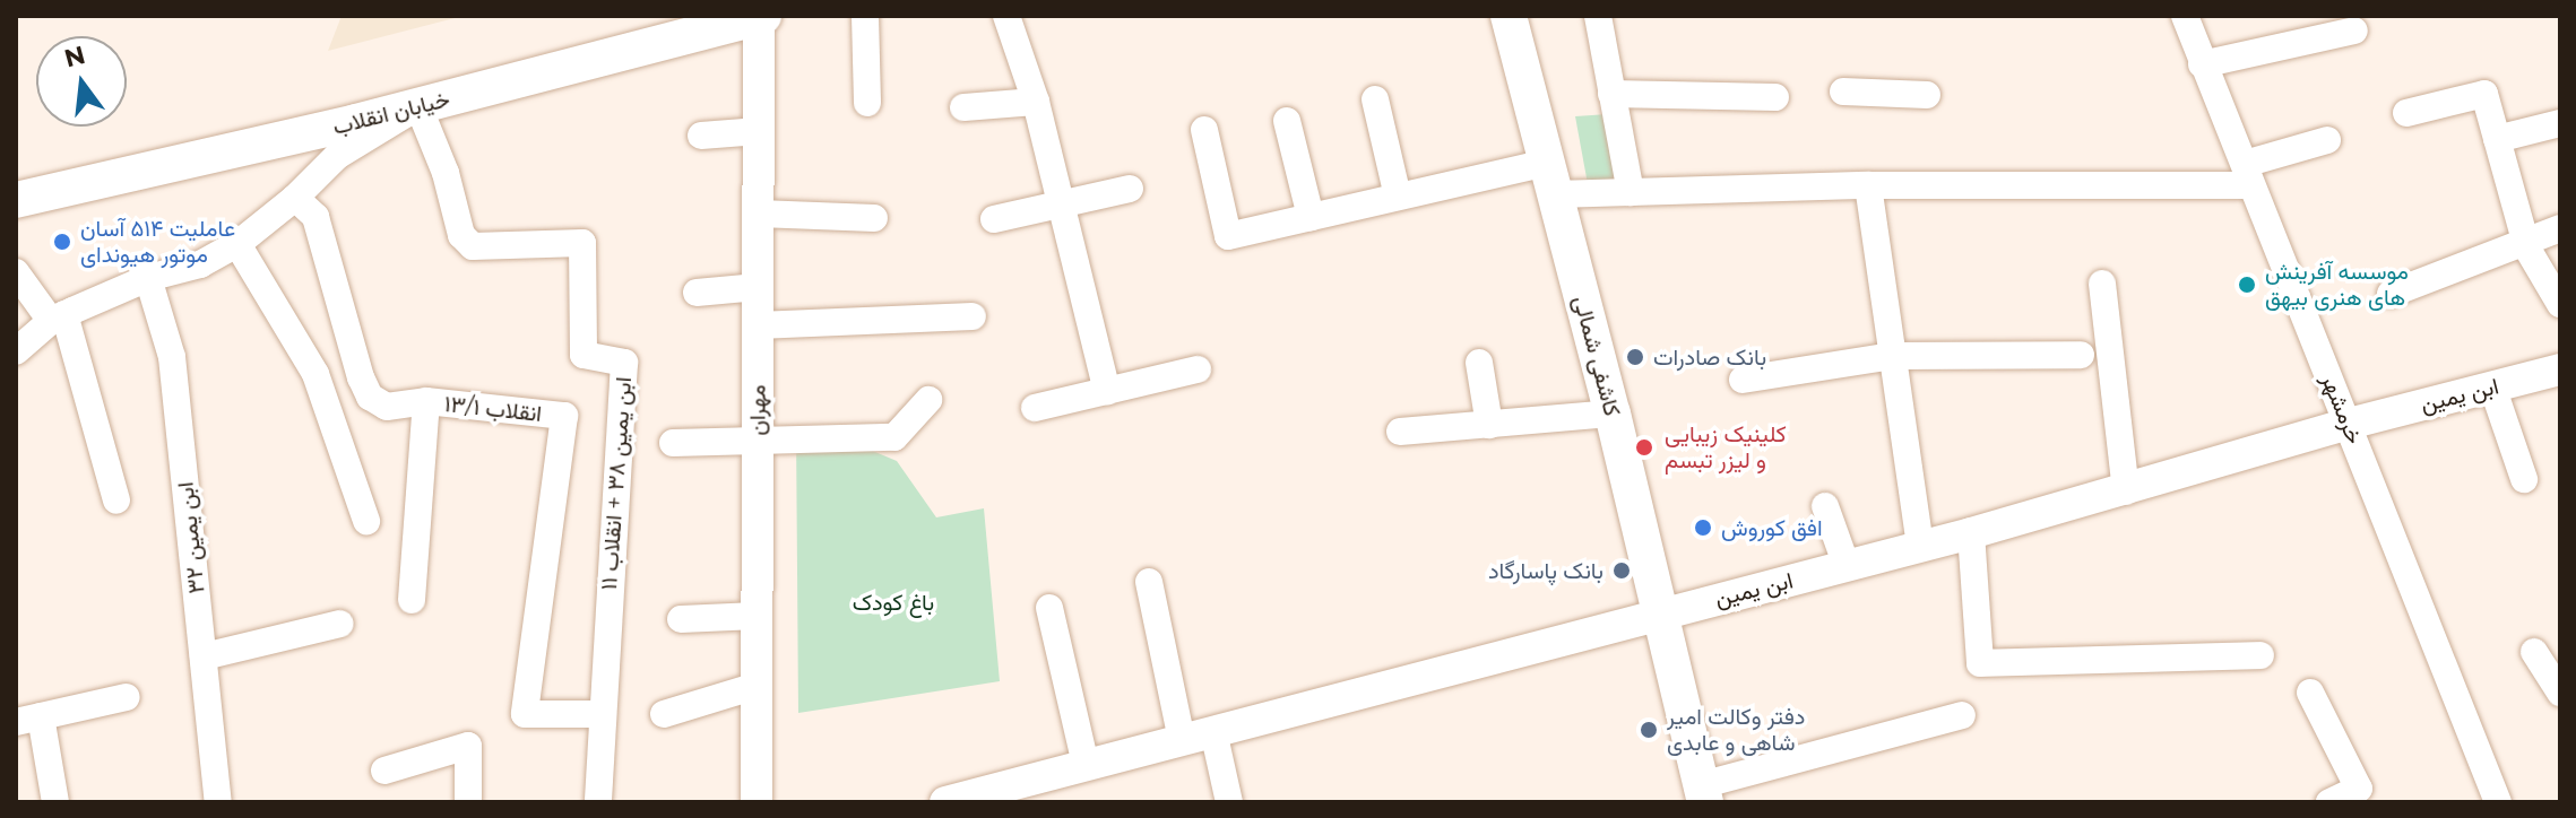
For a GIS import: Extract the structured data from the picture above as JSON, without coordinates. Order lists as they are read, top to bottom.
{
  "streets": {
    "main road": ["خیابان انقلاب", "کاشفی شمالی"],
    "street": [
      "ابن یمین",
      "انقلاب ۱۳/۱",
      "خرمشهر",
      "مهران",
      "ابن یمین ۳۸ + انقلاب ۱۱",
      "ابن یمین ۳۲"
    ]
  },
  "crossings": [
    ["خیابان انقلاب", "مهران"],
    ["خیابان انقلاب", "ابن یمین ۳۸ + انقلاب ۱۱"],
    ["کاشفی شمالی", "ابن یمین"],
    ["ابن یمین", "خرمشهر"],
    ["انقلاب ۱۳/۱", "ابن یمین ۳۸ + انقلاب ۱۱"]
  ],
  "parks": ["باغ کودک"],
  "places": [
    "عاملیت ۵۱۴ آسان موتور هیوندای",
    "موسسه آفرینش های هنری بیهق",
    "بانک صادرات",
    "کلینیک زیبایی و لیزر تبسم",
    "افق کوروش",
    "بانک پاسارگاد",
    "دفتر وکالت امیر شاهی و عابدی"
  ],
  "north": "top"
}
